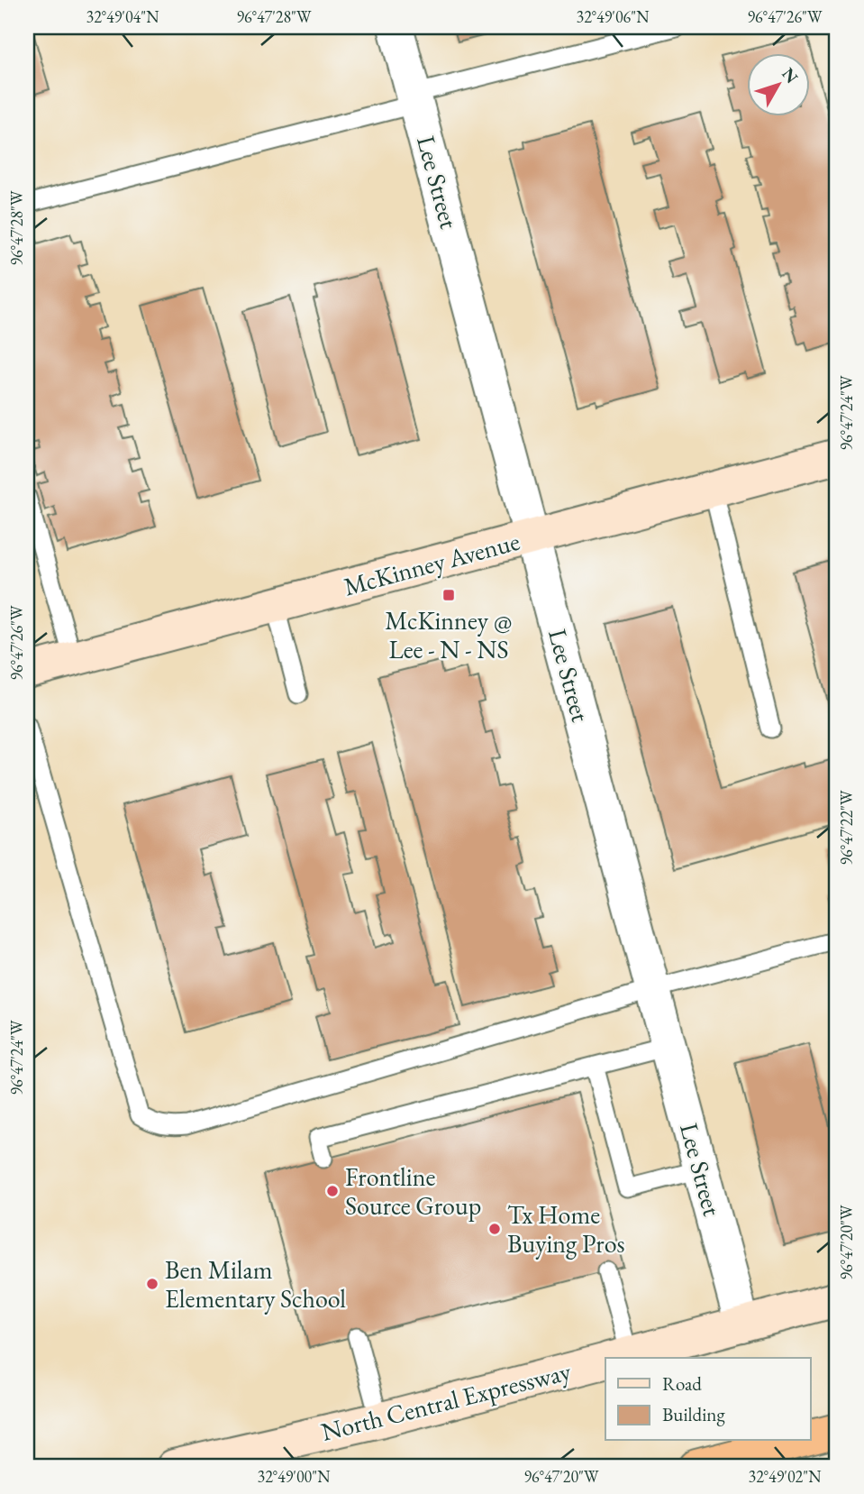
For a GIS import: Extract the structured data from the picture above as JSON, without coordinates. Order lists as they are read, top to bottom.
{
  "streets": {
    "street": ["Lee Street", "McKinney Avenue", "North Central Expressway"]
  },
  "crossings": [
    ["Lee Street", "McKinney Avenue"],
    ["Lee Street", "North Central Expressway"]
  ],
  "places": {
    "transit": ["McKinney @ Lee - N - NS"],
    "other": ["Frontline Source Group", "Tx Home Buying Pros", "Ben Milam Elementary School"]
  },
  "legend": ["Road", "Building"],
  "north": "top right",
  "coordinates": [
    "32°49'04\"N",
    "96°47'28\"W",
    "32°49'06\"N",
    "96°47'26\"W",
    "96°47'24\"W",
    "96°47'22\"W",
    "96°47'20\"W",
    "32°49'00\"N",
    "32°49'02\"N"
  ]
}
